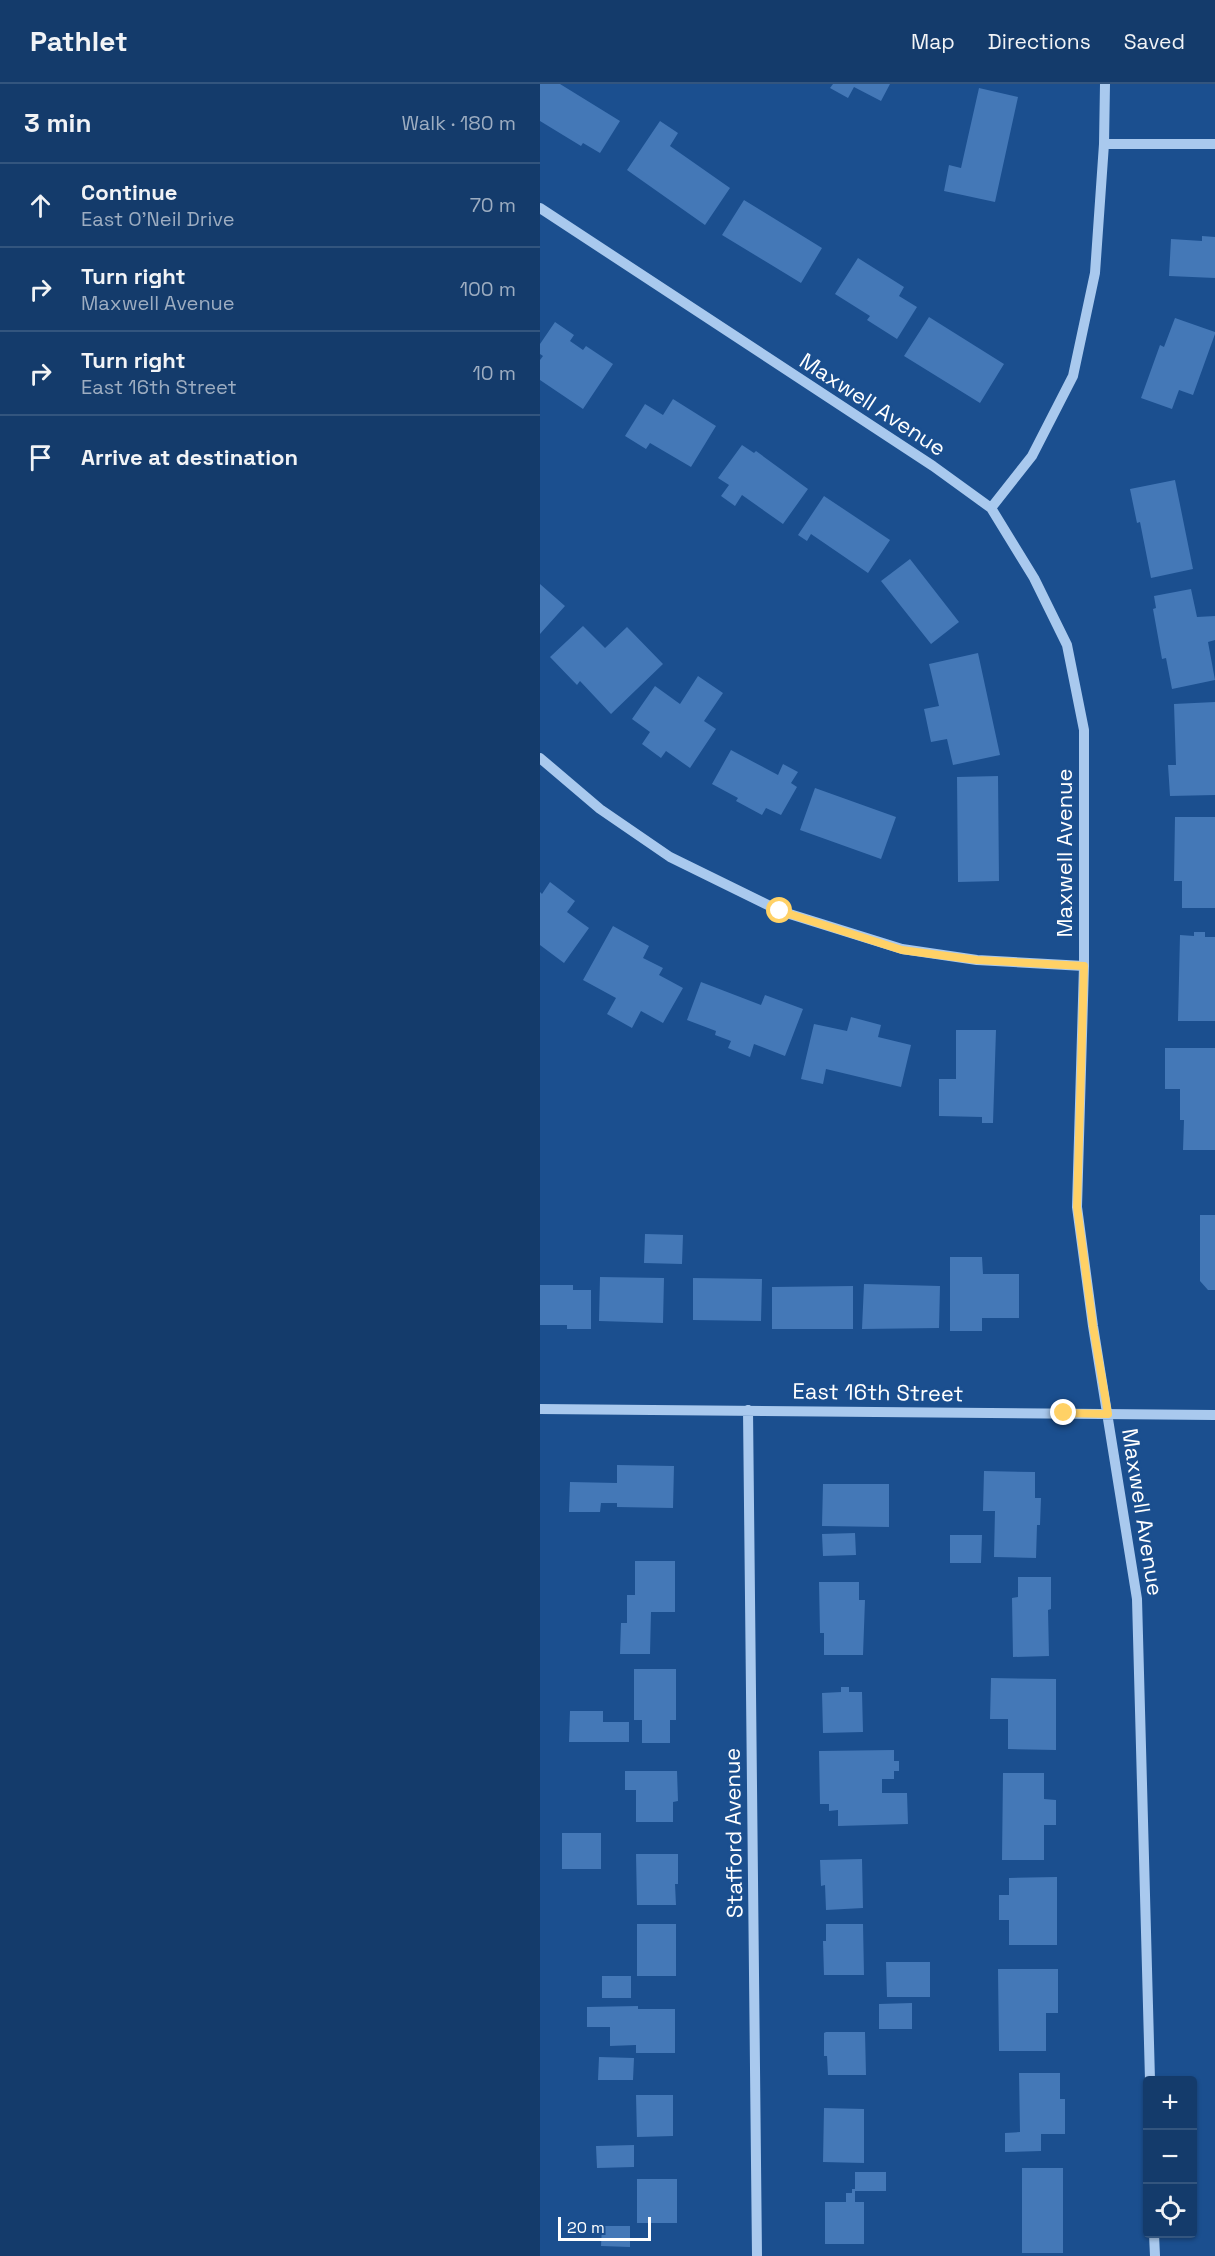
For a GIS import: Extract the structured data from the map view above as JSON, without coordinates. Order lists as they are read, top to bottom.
{
  "streets": {
    "street": ["Maxwell Avenue", "East 16th Street", "Stafford Avenue"]
  },
  "crossings": [
    ["Maxwell Avenue", "East 16th Street"],
    ["East 16th Street", "Stafford Avenue"]
  ],
  "scale_bar": "20 m",
  "page": {
    "header": "Pathlet",
    "nav": ["Map", "Directions", "Saved"],
    "heading": ["3 min", "Walk · 180 m"],
    "list": [
      ["Continue", "East O'Neil Drive", "70 m"],
      ["Turn right", "Maxwell Avenue", "100 m"],
      ["Turn right", "East 16th Street", "10 m"],
      "Arrive at destination"
    ],
    "map_buttons": ["+", "−"],
    "scale": "20 m"
  }
}
